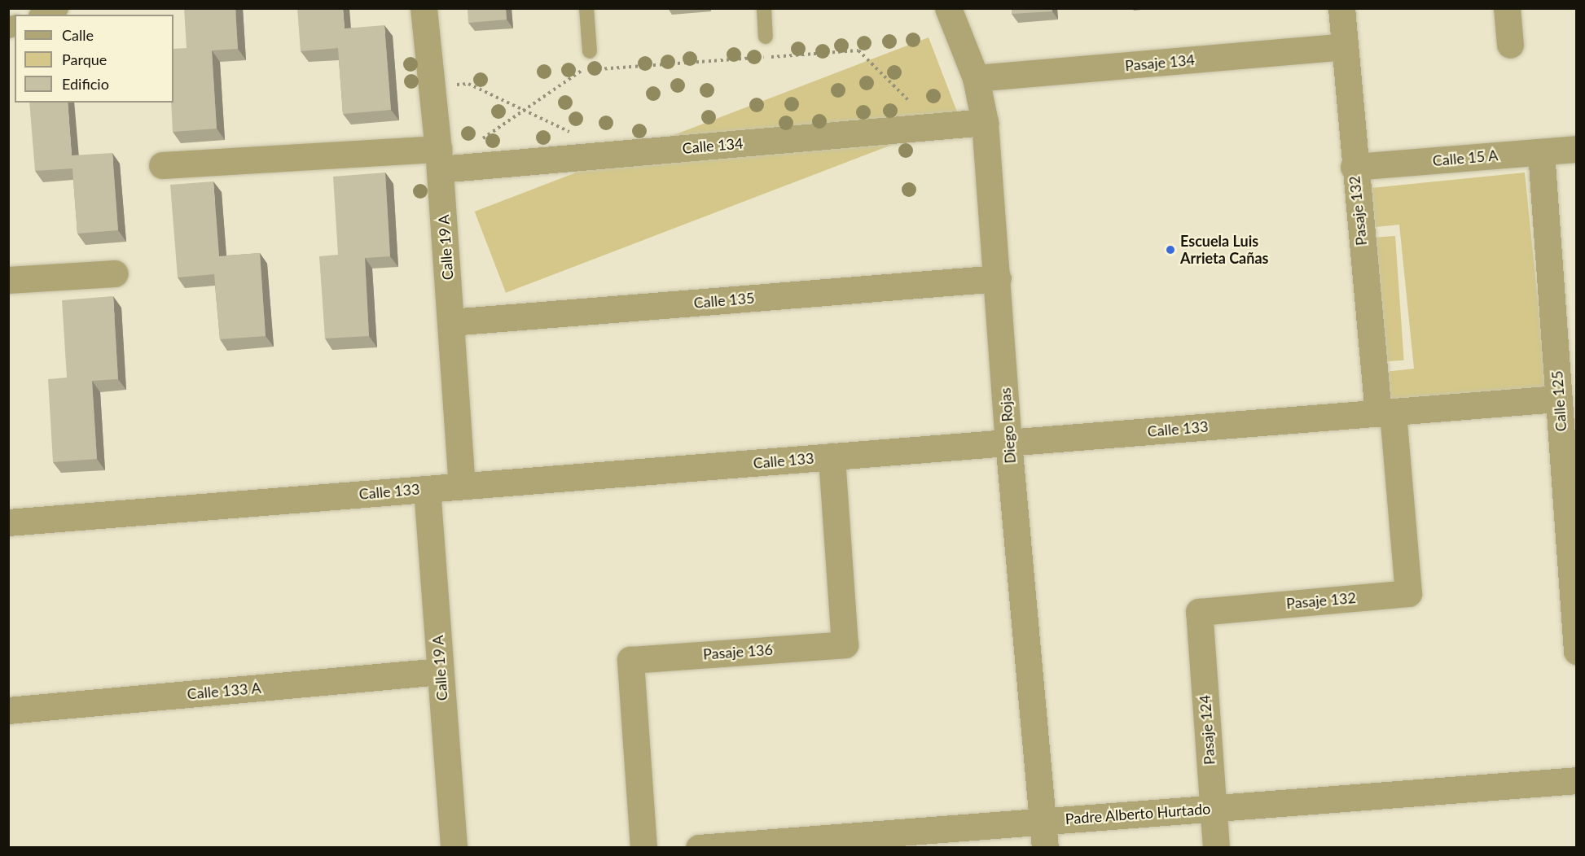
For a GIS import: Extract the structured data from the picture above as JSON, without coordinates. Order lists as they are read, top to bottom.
{
  "streets": {
    "street": [
      "Pasaje 134",
      "Calle 134",
      "Calle 15 A",
      "Pasaje 132",
      "Calle 19 A",
      "Calle 135",
      "Calle 125",
      "Diego Rojas",
      "Calle 133",
      "Pasaje 136",
      "Calle 133 A",
      "Pasaje 124",
      "Padre Alberto Hurtado"
    ]
  },
  "crossings": [
    ["Pasaje 134", "Pasaje 132"],
    ["Pasaje 134", "Diego Rojas"],
    ["Calle 134", "Calle 19 A"],
    ["Calle 134", "Diego Rojas"],
    ["Calle 15 A", "Pasaje 132"],
    ["Calle 15 A", "Calle 125"],
    ["Pasaje 132", "Calle 133"],
    ["Pasaje 132", "Pasaje 124"],
    ["Calle 19 A", "Calle 135"],
    ["Calle 19 A", "Calle 133"],
    ["Calle 19 A", "Calle 133 A"],
    ["Calle 135", "Diego Rojas"],
    ["Calle 125", "Calle 133"],
    ["Diego Rojas", "Calle 133"],
    ["Diego Rojas", "Padre Alberto Hurtado"],
    ["Calle 133", "Pasaje 136"],
    ["Pasaje 124", "Padre Alberto Hurtado"]
  ],
  "places": ["Escuela Luis Arrieta Cañas"],
  "legend": ["Calle", "Parque", "Edificio"]
}
